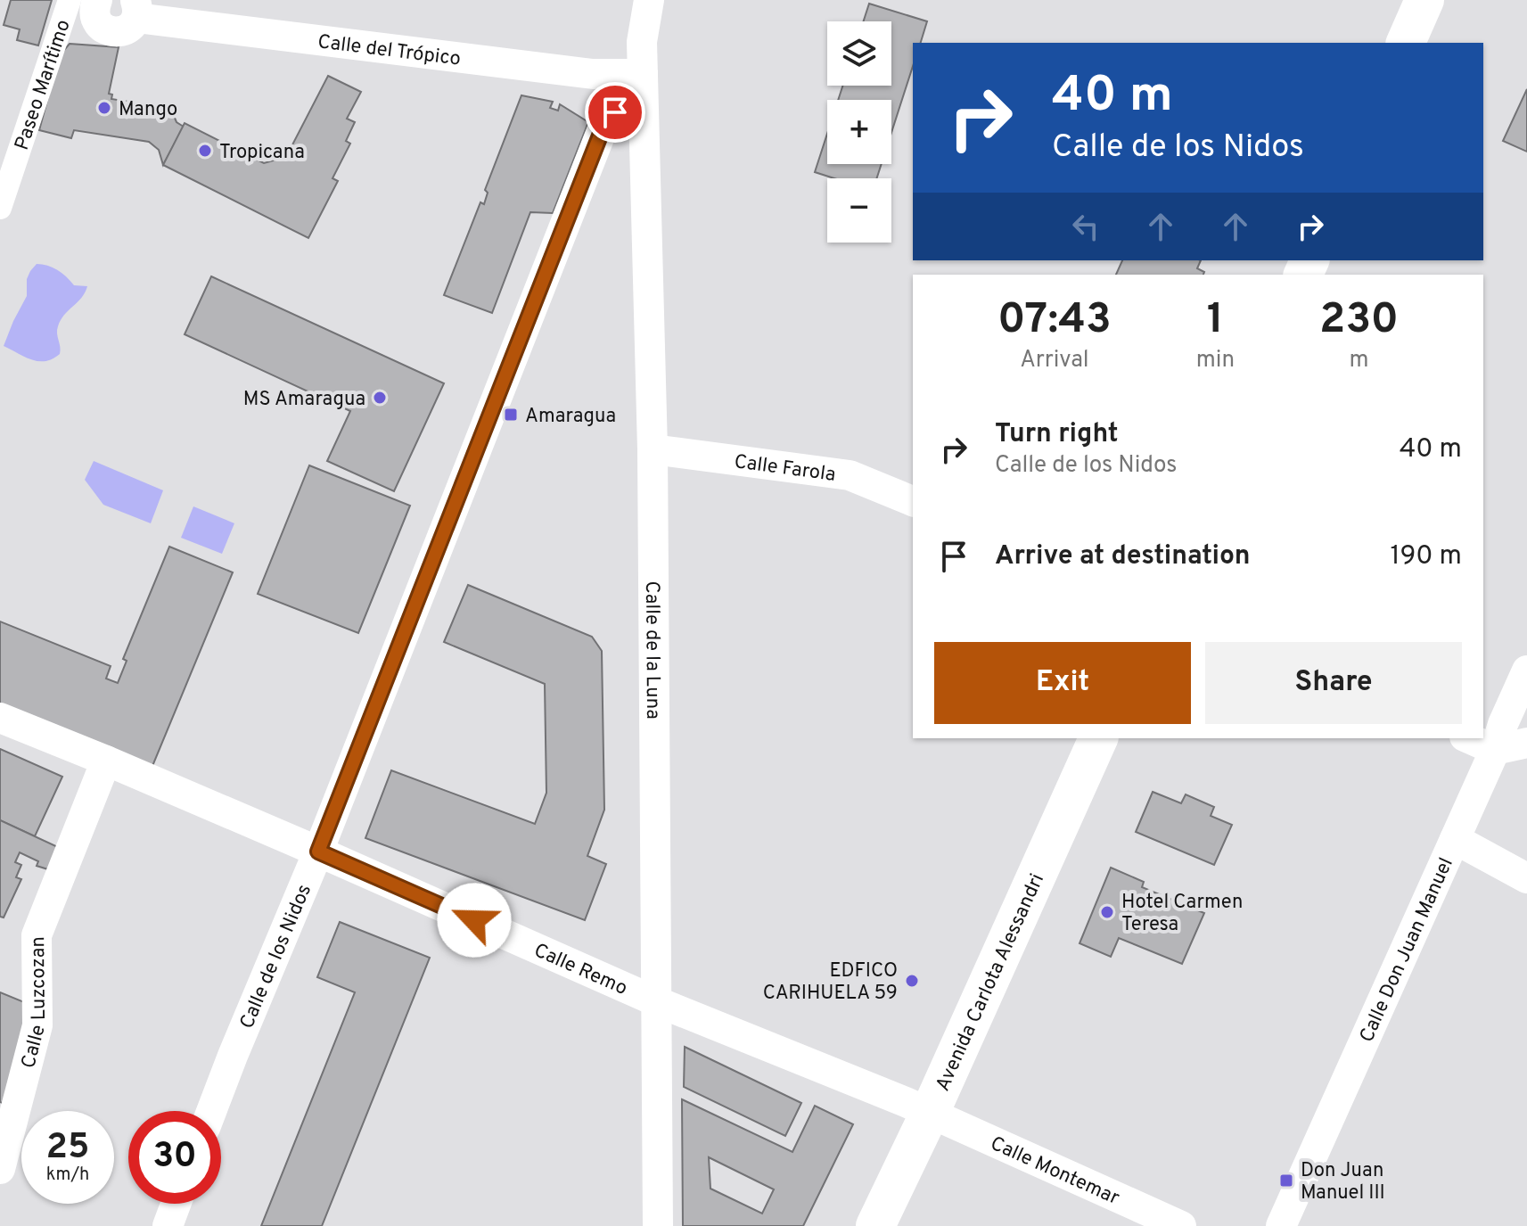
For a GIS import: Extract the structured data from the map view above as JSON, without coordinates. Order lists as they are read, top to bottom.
{
  "streets": {
    "main road": ["Avenida Carlota Alessandri"],
    "street": [
      "Calle del Trópico",
      "Paseo Marítimo",
      "Calle Farola",
      "Calle de la Luna",
      "Calle Don Juan Manuel",
      "Calle de los Nidos",
      "Calle Remo",
      "Calle Luzcozan",
      "Calle Montemar"
    ]
  },
  "crossings": [
    ["Calle del Trópico", "Calle de la Luna"],
    ["Calle del Trópico", "Calle de los Nidos"],
    ["Calle Farola", "Calle de la Luna"],
    ["Calle de la Luna", "Calle de los Nidos"],
    ["Calle de la Luna", "Calle Remo"],
    ["Calle de los Nidos", "Calle Remo"],
    ["Calle Remo", "Avenida Carlota Alessandri"],
    ["Calle Remo", "Calle Luzcozan"],
    ["Calle Remo", "Calle Montemar"],
    ["Avenida Carlota Alessandri", "Calle Montemar"]
  ],
  "places": {
    "other": [
      "Mango",
      "Tropicana",
      "MS Amaragua",
      "Hotel Carmen Teresa",
      "EDFICO CARIHUELA 59"
    ],
    "transit": ["Amaragua", "Don Juan Manuel III"]
  },
  "page": {
    "map_buttons": ["+", "−"],
    "turn": ["40 m", "Calle de los Nidos"],
    "eta": [
      "07:43",
      "Arrival",
      "1",
      "min",
      "230",
      "m"
    ],
    "list": [
      {
        "name": "Turn right",
        "note": "Calle de los Nidos",
        "value": "40 m"
      },
      {
        "name": "Arrive at destination",
        "value": "190 m"
      }
    ],
    "buttons": ["Exit", "Share"],
    "speed": "25 km/h",
    "limit": "30"
  }
}
